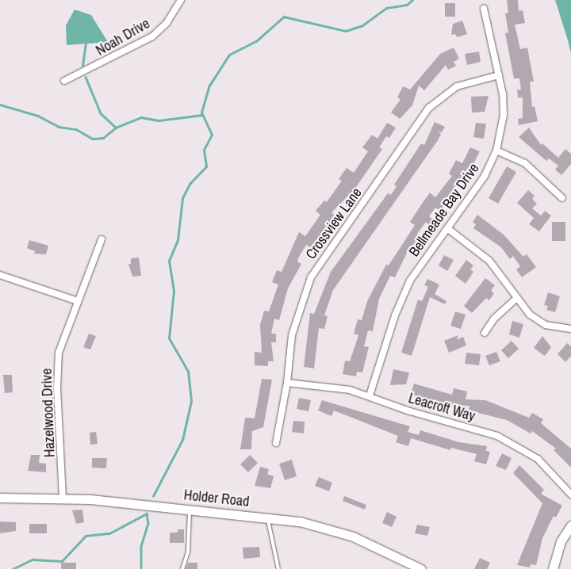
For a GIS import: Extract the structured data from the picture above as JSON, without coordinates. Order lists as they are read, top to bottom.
{
  "streets": {
    "street": [
      "Noah Drive",
      "Bellmeade Bay Drive",
      "Crossview Lane",
      "Leacroft Way",
      "Hazelwood Drive",
      "Holder Road"
    ]
  },
  "crossings": [
    ["Bellmeade Bay Drive", "Crossview Lane"],
    ["Bellmeade Bay Drive", "Leacroft Way"],
    ["Crossview Lane", "Leacroft Way"],
    ["Hazelwood Drive", "Holder Road"]
  ]
}
